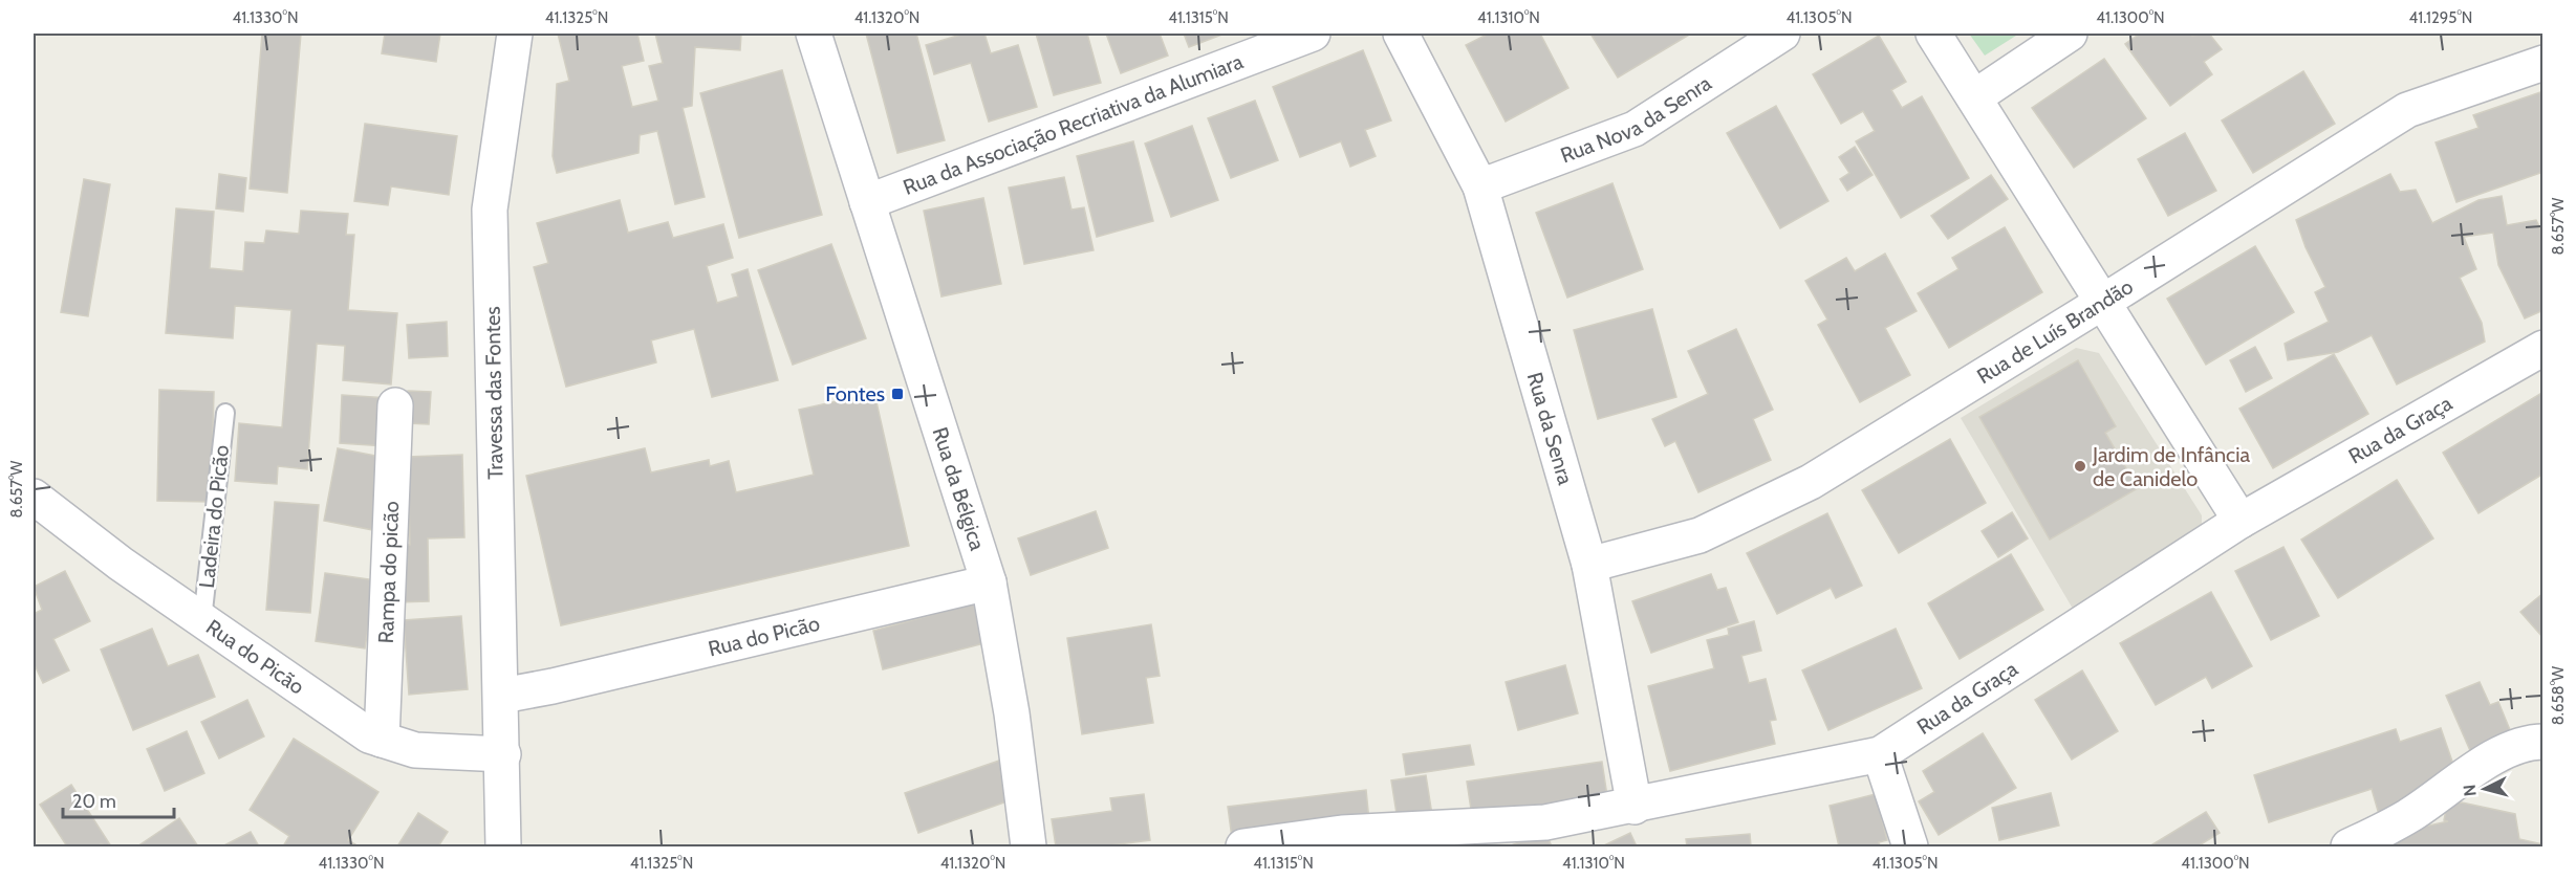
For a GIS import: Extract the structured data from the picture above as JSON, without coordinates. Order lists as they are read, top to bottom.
{
  "streets": {
    "street": [
      "Rua Nova da Senra",
      "Rua da Associação Recriativa da Alumiara",
      "Rua de Luís Brandão",
      "Travessa das Fontes",
      "Rua da Senra",
      "Rua da Graça",
      "Rua da Bélgica",
      "Rampa do picão",
      "Rua do Picão"
    ],
    "lane": ["Ladeira do Picão"]
  },
  "crossings": [
    ["Rua Nova da Senra", "Rua da Senra"],
    ["Rua da Associação Recriativa da Alumiara", "Rua da Bélgica"],
    ["Rua de Luís Brandão", "Rua da Senra"],
    ["Travessa das Fontes", "Rua do Picão"],
    ["Rua da Senra", "Rua da Graça"],
    ["Rua da Bélgica", "Rua do Picão"],
    ["Ladeira do Picão", "Rua do Picão"],
    ["Rampa do picão", "Rua do Picão"]
  ],
  "places": {
    "transit": ["Fontes"],
    "other": ["Jardim de Infância de Canidelo"]
  },
  "scale_bar": "20 m",
  "north": "left",
  "coordinates": [
    "41.1330°N",
    "41.1325°N",
    "41.1320°N",
    "41.1315°N",
    "41.1310°N",
    "41.1305°N",
    "41.1300°N",
    "41.1295°N",
    "8.657°W",
    "8.658°W"
  ]
}
